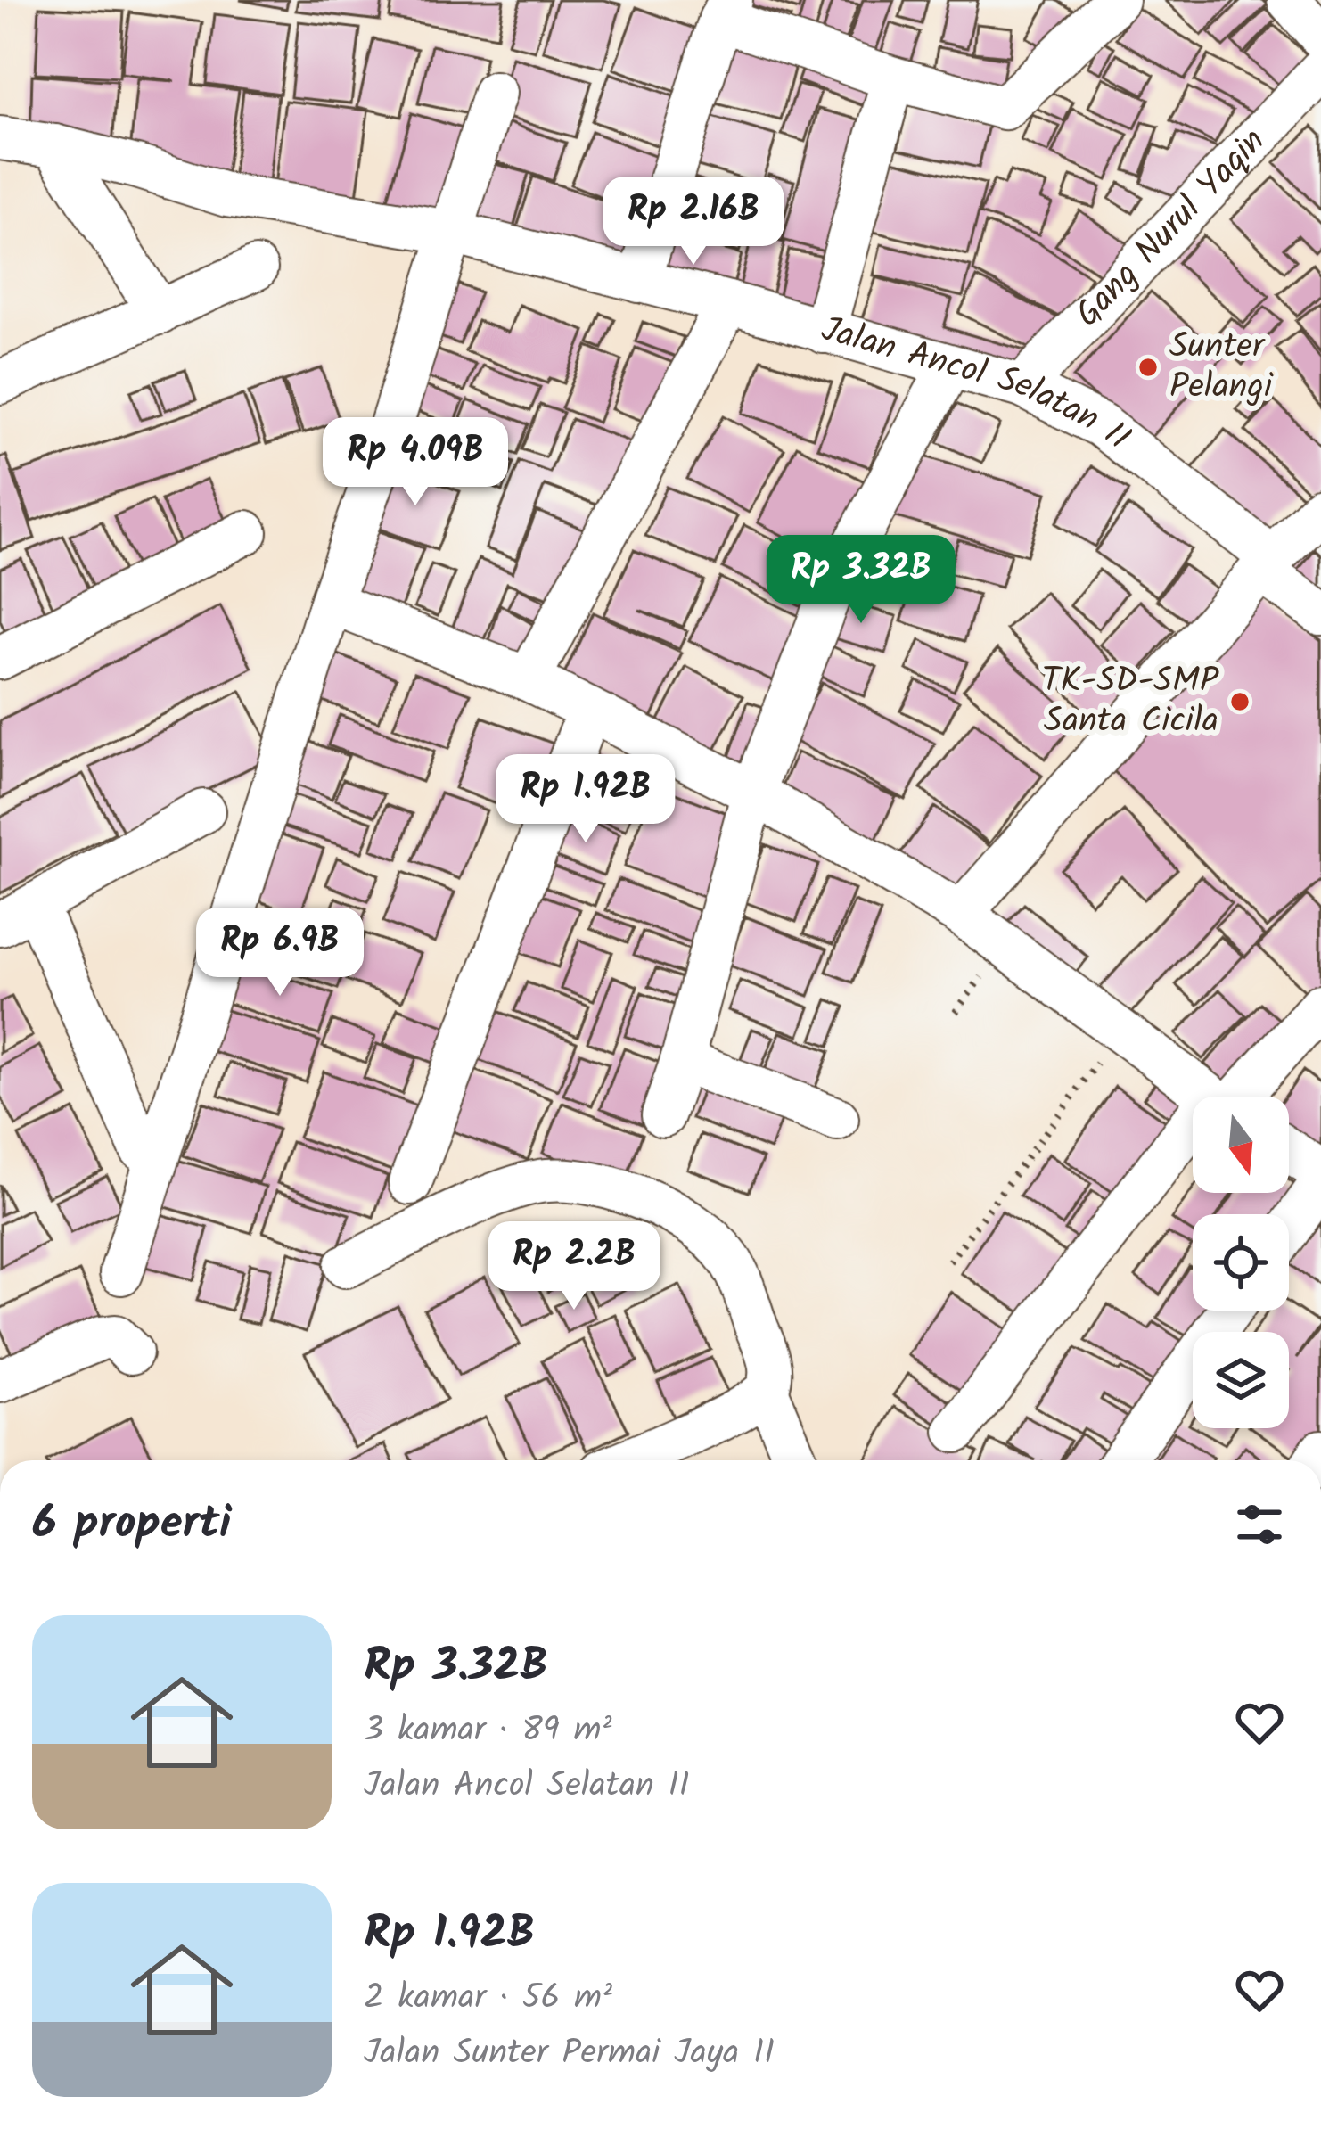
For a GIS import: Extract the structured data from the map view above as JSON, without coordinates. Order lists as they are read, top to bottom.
{
  "streets": {
    "street": ["Gang Nurul Yaqin", "Jalan Ancol Selatan II"]
  },
  "crossings": [
    ["Gang Nurul Yaqin", "Jalan Ancol Selatan II"]
  ],
  "places": ["Sunter Pelangi", "TK-SD-SMP Santa Cicila"],
  "north": "bottom",
  "page": {
    "price": [
      "Rp 2.16B",
      "Rp 4.09B",
      "Rp 3.32B",
      "Rp 1.92B",
      "Rp 6.9B",
      "Rp 2.2B"
    ],
    "heading": "6 properti",
    "list": [
      {
        "name": "Rp 3.32B",
        "note": "3 kamar · 89 m² · Jalan Ancol Selatan II"
      },
      {
        "name": "Rp 1.92B",
        "note": "2 kamar · 56 m² · Jalan Sunter Permai Jaya II"
      }
    ]
  }
}
